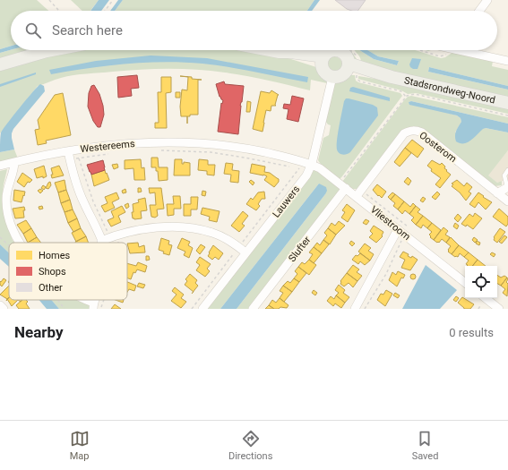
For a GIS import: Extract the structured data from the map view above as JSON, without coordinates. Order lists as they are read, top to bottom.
{
  "streets": {
    "main road": ["Stadsrondweg-Noord"],
    "street": [
      "Westereems",
      "Oosterom",
      "Lauwers",
      "Vliestroom",
      "Slufter"
    ]
  },
  "crossings": [
    ["Westereems", "Lauwers"],
    ["Westereems", "Vliestroom"],
    ["Oosterom", "Vliestroom"],
    ["Lauwers", "Vliestroom"],
    ["Vliestroom", "Slufter"]
  ],
  "legend": ["Homes", "Shops", "Other"],
  "page": {
    "search": "Search here",
    "heading": ["Nearby", "0 results"],
    "nav": ["Map", "Directions", "Saved"]
  }
}
